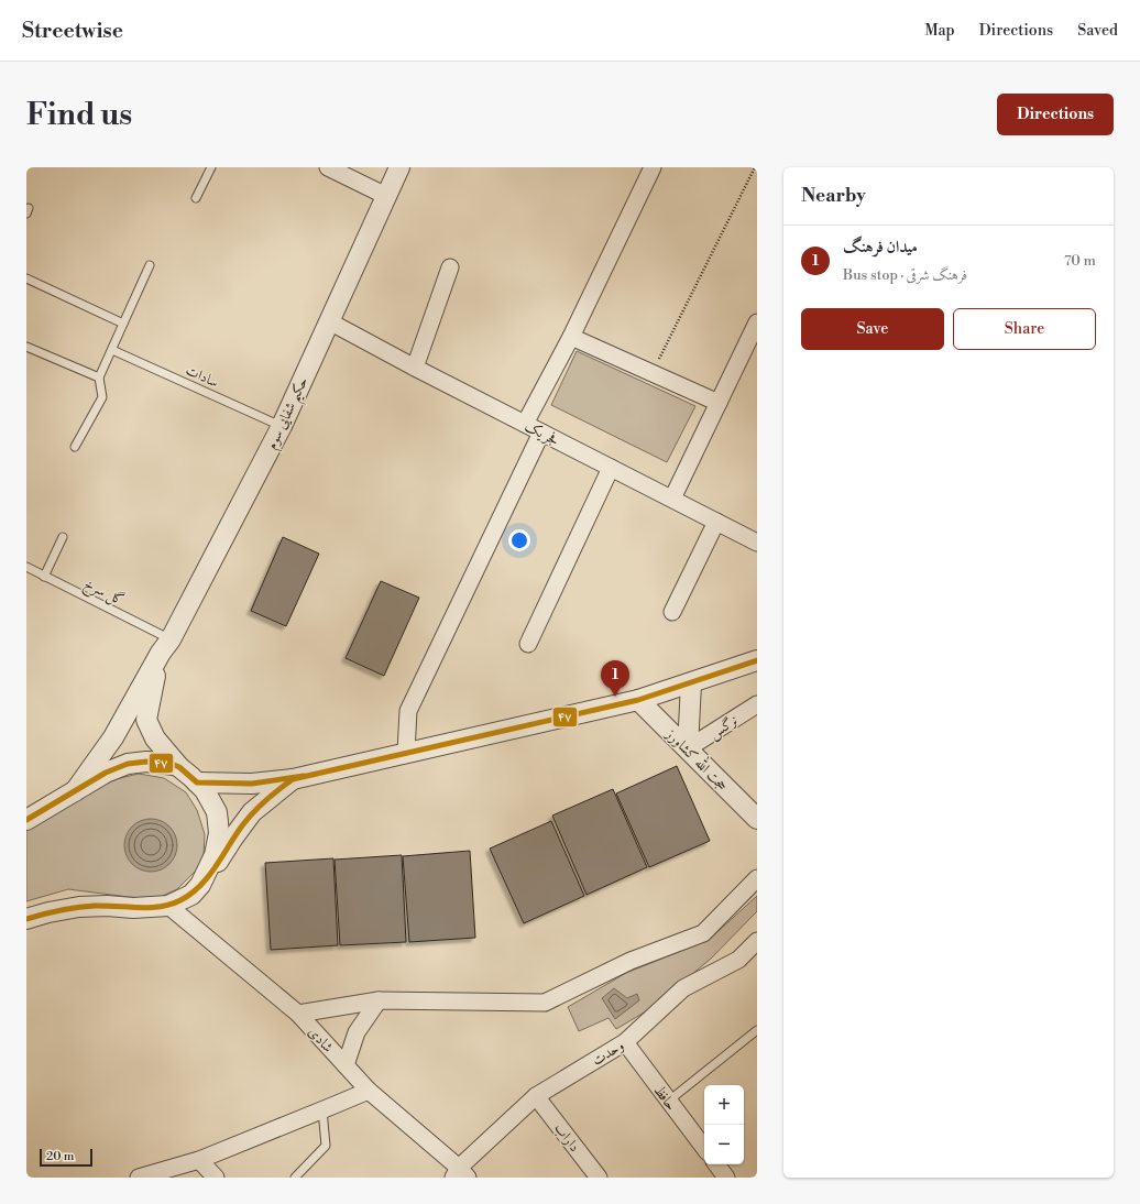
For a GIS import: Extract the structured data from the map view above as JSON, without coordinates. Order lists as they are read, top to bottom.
{
  "streets": {
    "street": [
      "حکیم شفایی سوم",
      "فجر یک",
      "نرگس",
      "حجت الله کشاورز",
      "شادی",
      "وحدت",
      "حافظ",
      "داراب"
    ],
    "lane": ["سادات", "گل سرخ"]
  },
  "crossings": [
    ["سادات", "حکیم شفایی سوم"],
    ["حکیم شفایی سوم", "فجر یک"],
    ["حکیم شفایی سوم", "گل سرخ"],
    ["نرگس", "حجت الله کشاورز"],
    ["شادی", "وحدت"],
    ["وحدت", "حافظ"],
    ["وحدت", "داراب"]
  ],
  "lines": ["transit line ۴۷"],
  "scale_bar": "20 m",
  "page": {
    "header": "Streetwise",
    "nav": ["Map", "Directions", "Saved"],
    "buttons": [
      "Directions",
      ["Save", "Share"]
    ],
    "title": "Find us",
    "heading": "Nearby",
    "list": [
      {
        "mark": "1",
        "name": "میدان فرهنگ",
        "note": "Bus stop · فرهنگ شرقی",
        "value": "70 m"
      }
    ],
    "pins": "1",
    "map_buttons": ["+", "−"],
    "scale": "20 m"
  }
}
